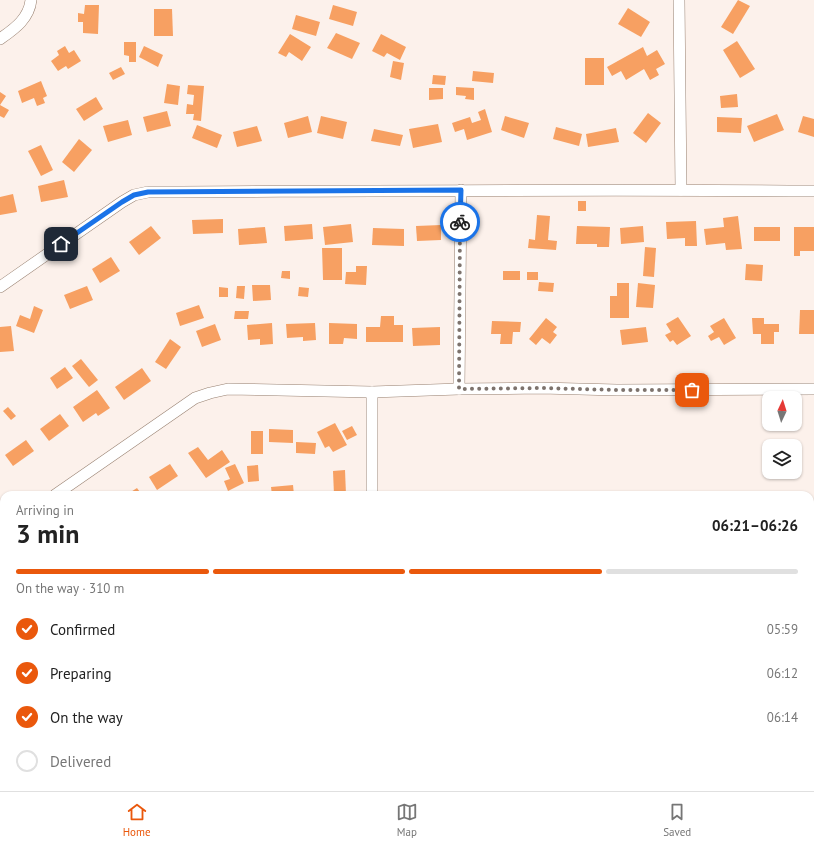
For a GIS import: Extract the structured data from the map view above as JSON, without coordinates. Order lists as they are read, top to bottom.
{
  "north": "top",
  "page": {
    "heading": ["3 min", "Arriving in", "06:21–06:26"],
    "bar": "On the way · 310 m",
    "list": [
      ["Confirmed", "05:59"],
      ["Preparing", "06:12"],
      ["On the way", "06:14"],
      "Delivered"
    ],
    "tabs": ["Home", "Map", "Saved"]
  }
}
